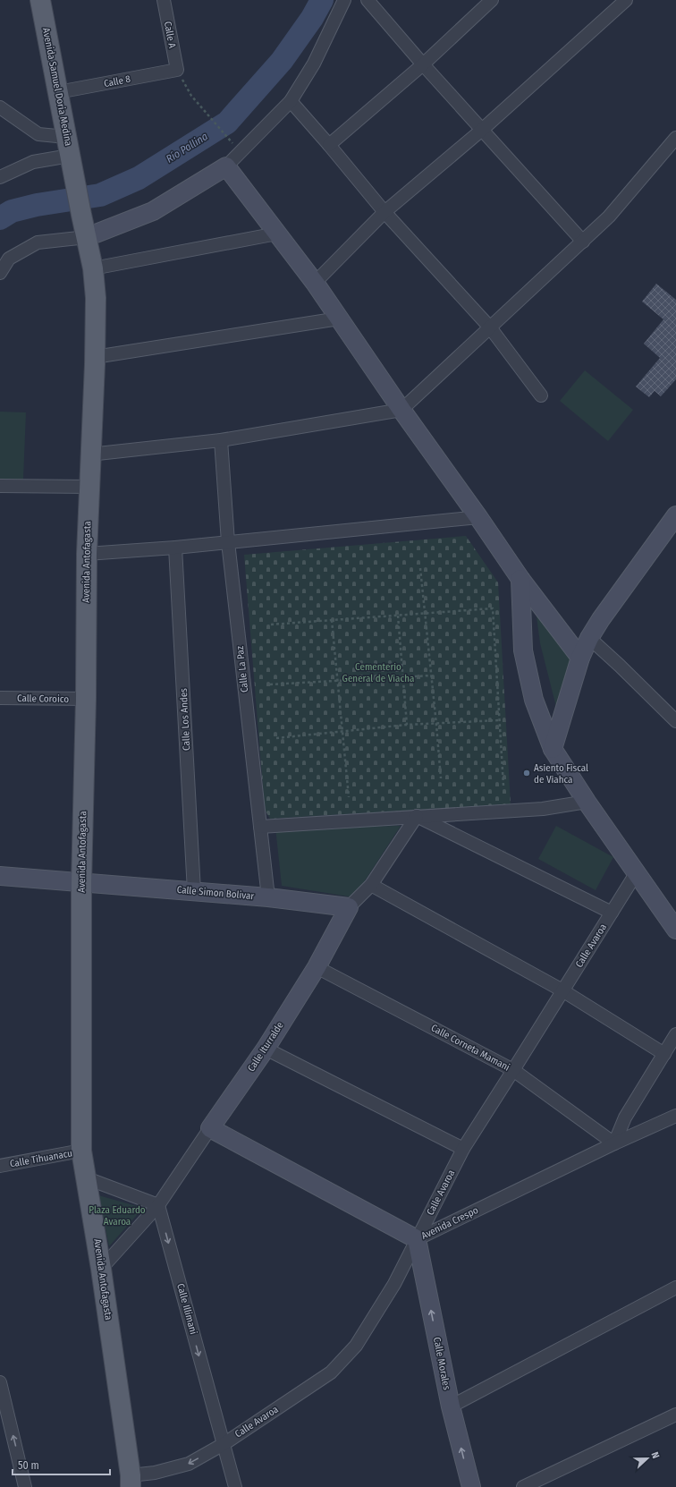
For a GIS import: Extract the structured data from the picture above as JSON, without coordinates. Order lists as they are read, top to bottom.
{
  "streets": {
    "main road": ["Avenida Samuel Doria Medina", "Avenida Antofagasta"],
    "street": [
      "Calle A",
      "Calle 8",
      "Calle La Paz",
      "Calle Coroico",
      "Calle Los Andes",
      "Calle Simon Bolivar",
      "Calle Avaroa",
      "Calle Iturralde",
      "Calle Corneta Mamani",
      "Calle Tihuanacu",
      "Avenida Crespo",
      "Calle Illimani",
      "Calle Morales"
    ]
  },
  "crossings": [
    ["Calle A", "Calle 8"],
    ["Calle 8", "Avenida Samuel Doria Medina"],
    ["Avenida Samuel Doria Medina", "Avenida Antofagasta"],
    ["Avenida Antofagasta", "Calle Coroico"],
    ["Avenida Antofagasta", "Calle Simon Bolivar"],
    ["Avenida Antofagasta", "Calle Avaroa"],
    ["Avenida Antofagasta", "Calle Iturralde"],
    ["Avenida Antofagasta", "Calle Tihuanacu"],
    ["Calle La Paz", "Calle Simon Bolivar"],
    ["Calle Los Andes", "Calle Simon Bolivar"],
    ["Calle Simon Bolivar", "Calle Iturralde"],
    ["Calle Avaroa", "Calle Corneta Mamani"],
    ["Calle Avaroa", "Avenida Crespo"],
    ["Calle Avaroa", "Calle Illimani"],
    ["Calle Avaroa", "Calle Morales"],
    ["Calle Iturralde", "Calle Corneta Mamani"],
    ["Calle Iturralde", "Avenida Crespo"],
    ["Calle Iturralde", "Calle Illimani"],
    ["Calle Corneta Mamani", "Avenida Crespo"],
    ["Avenida Crespo", "Calle Morales"]
  ],
  "one_way": ["Calle Illimani", "Calle Morales"],
  "water": ["Río Pallina"],
  "parks": ["Cementerio General de Viacha", "Plaza Eduardo Avaroa"],
  "places": ["Asiento Fiscal de Viahca"],
  "scale_bar": "50 m",
  "north": "right"
}
